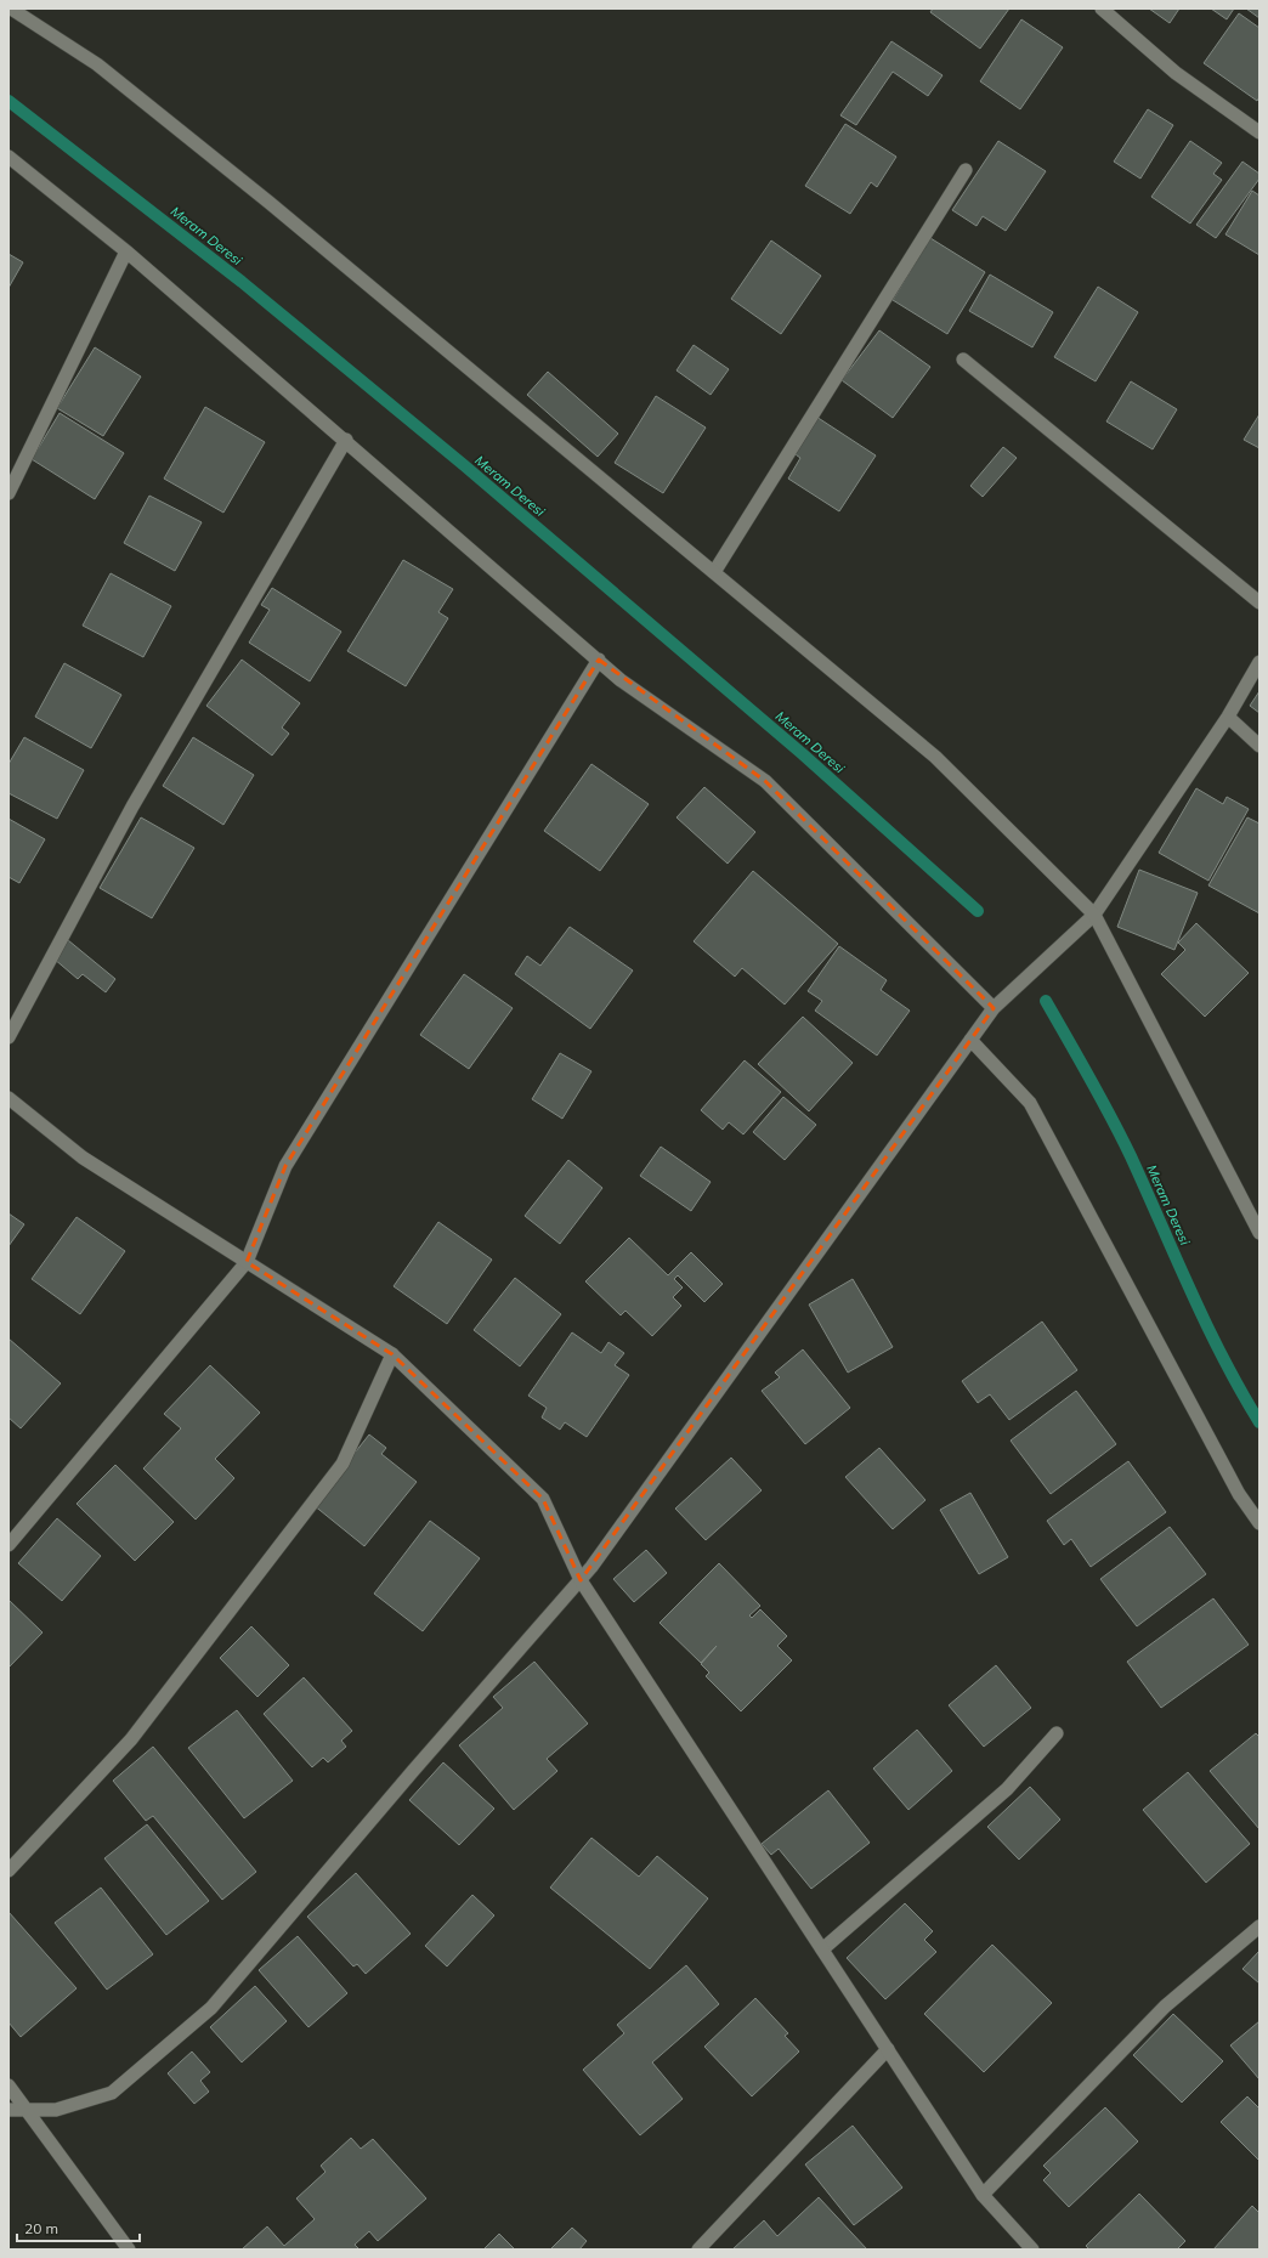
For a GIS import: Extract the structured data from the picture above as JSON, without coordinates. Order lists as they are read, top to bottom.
{
  "water": ["Meram Deresi"],
  "scale_bar": "20 m"
}
